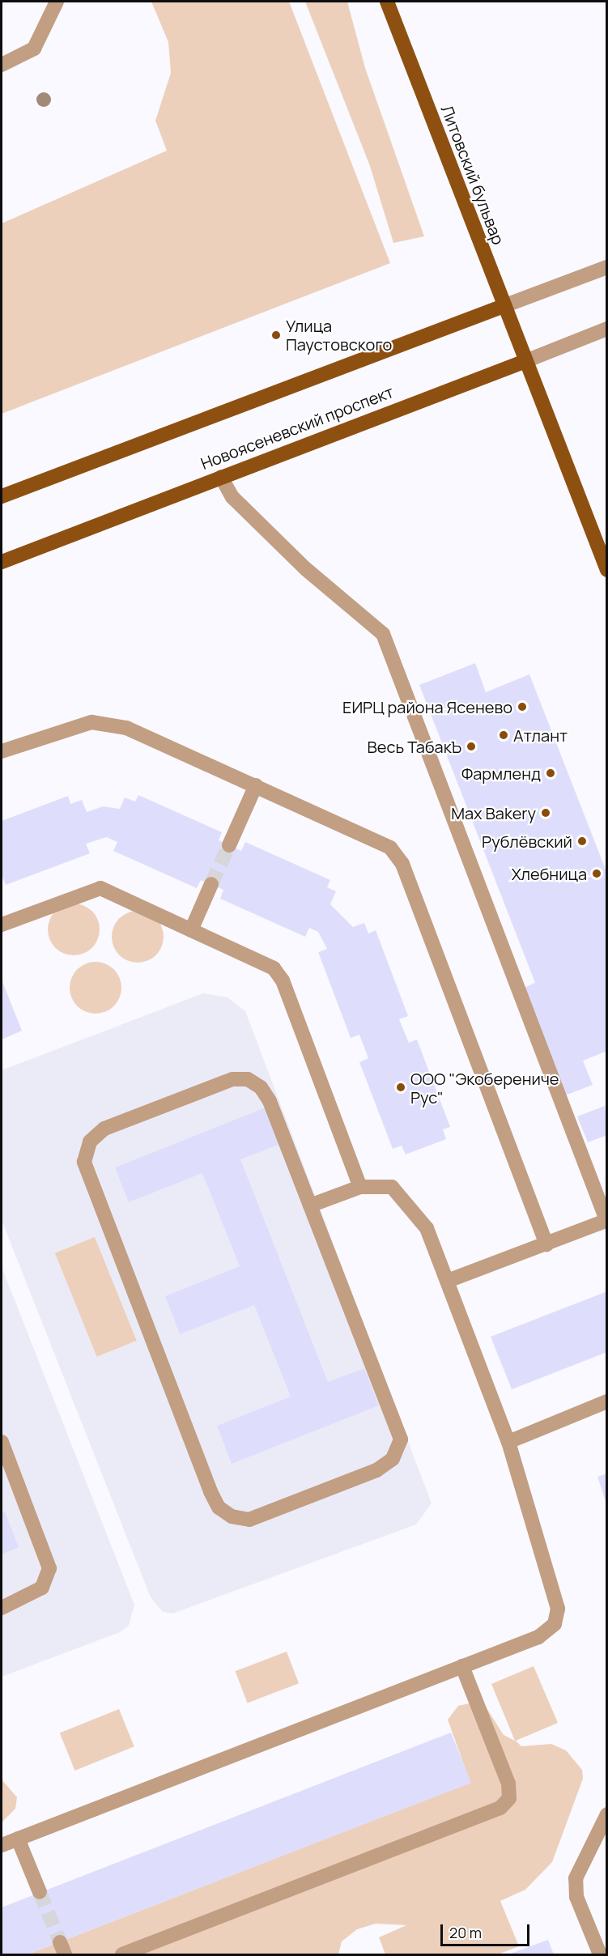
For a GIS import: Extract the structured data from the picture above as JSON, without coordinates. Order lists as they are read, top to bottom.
{
  "streets": {
    "main road": ["Литовский бульвар", "Новоясеневский проспект"]
  },
  "crossings": [
    ["Литовский бульвар", "Новоясеневский проспект"]
  ],
  "places": [
    "Улица Паустовского",
    "ЕИРЦ района Ясенево",
    "Атлант",
    "Весь ТабакЪ",
    "Фармленд",
    "Max Bakery",
    "Рублёвский",
    "Хлебница",
    "ООО \"Экоберениче Рус\""
  ],
  "scale_bar": "20 m"
}
